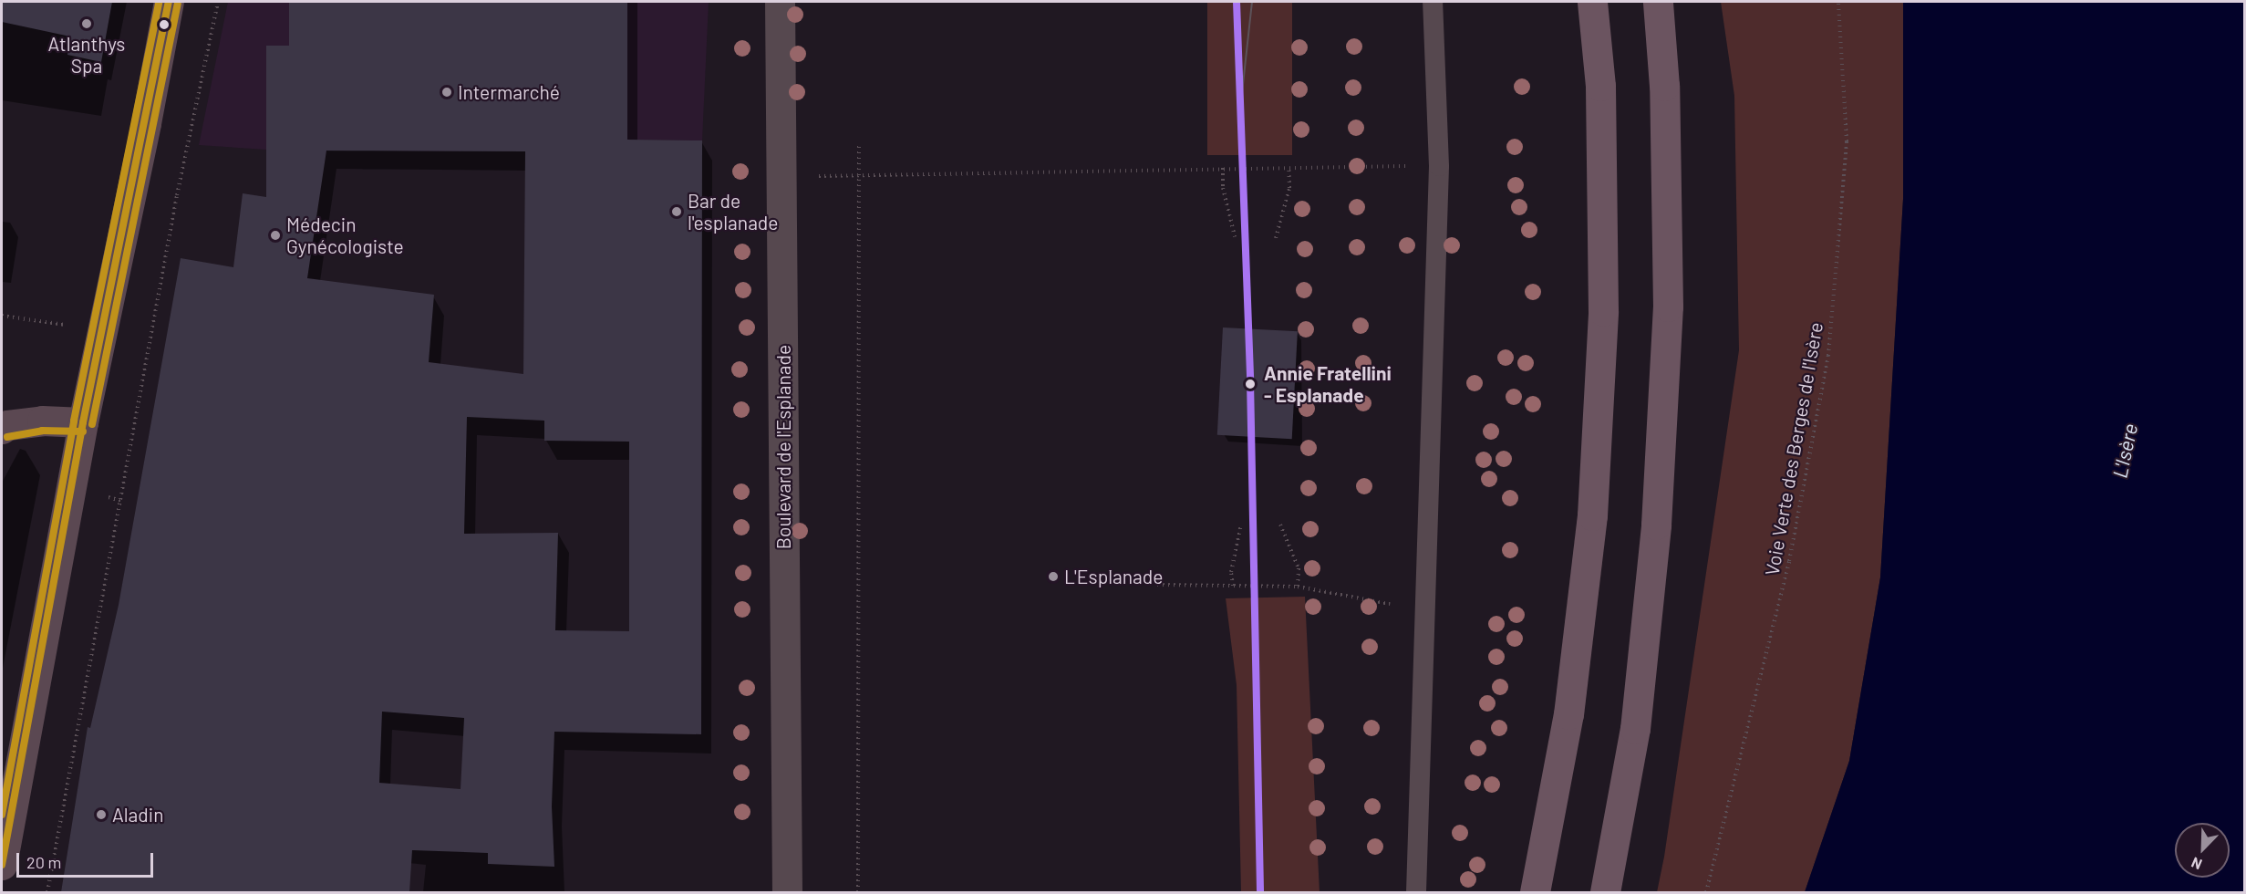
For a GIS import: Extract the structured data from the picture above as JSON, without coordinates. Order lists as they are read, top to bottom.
{
  "streets": {
    "street": ["Boulevard de l'Esplanade"],
    "path": ["Voie Verte des Berges de l'Isère"]
  },
  "water": ["L'Isère"],
  "places": [
    "Atlanthys Spa",
    "Intermarché",
    "Bar de l'esplanade",
    "Médecin Gynécologiste",
    "Annie Fratellini - Esplanade",
    "L'Esplanade",
    "Aladin"
  ],
  "scale_bar": "20 m",
  "north": "bottom left"
}
